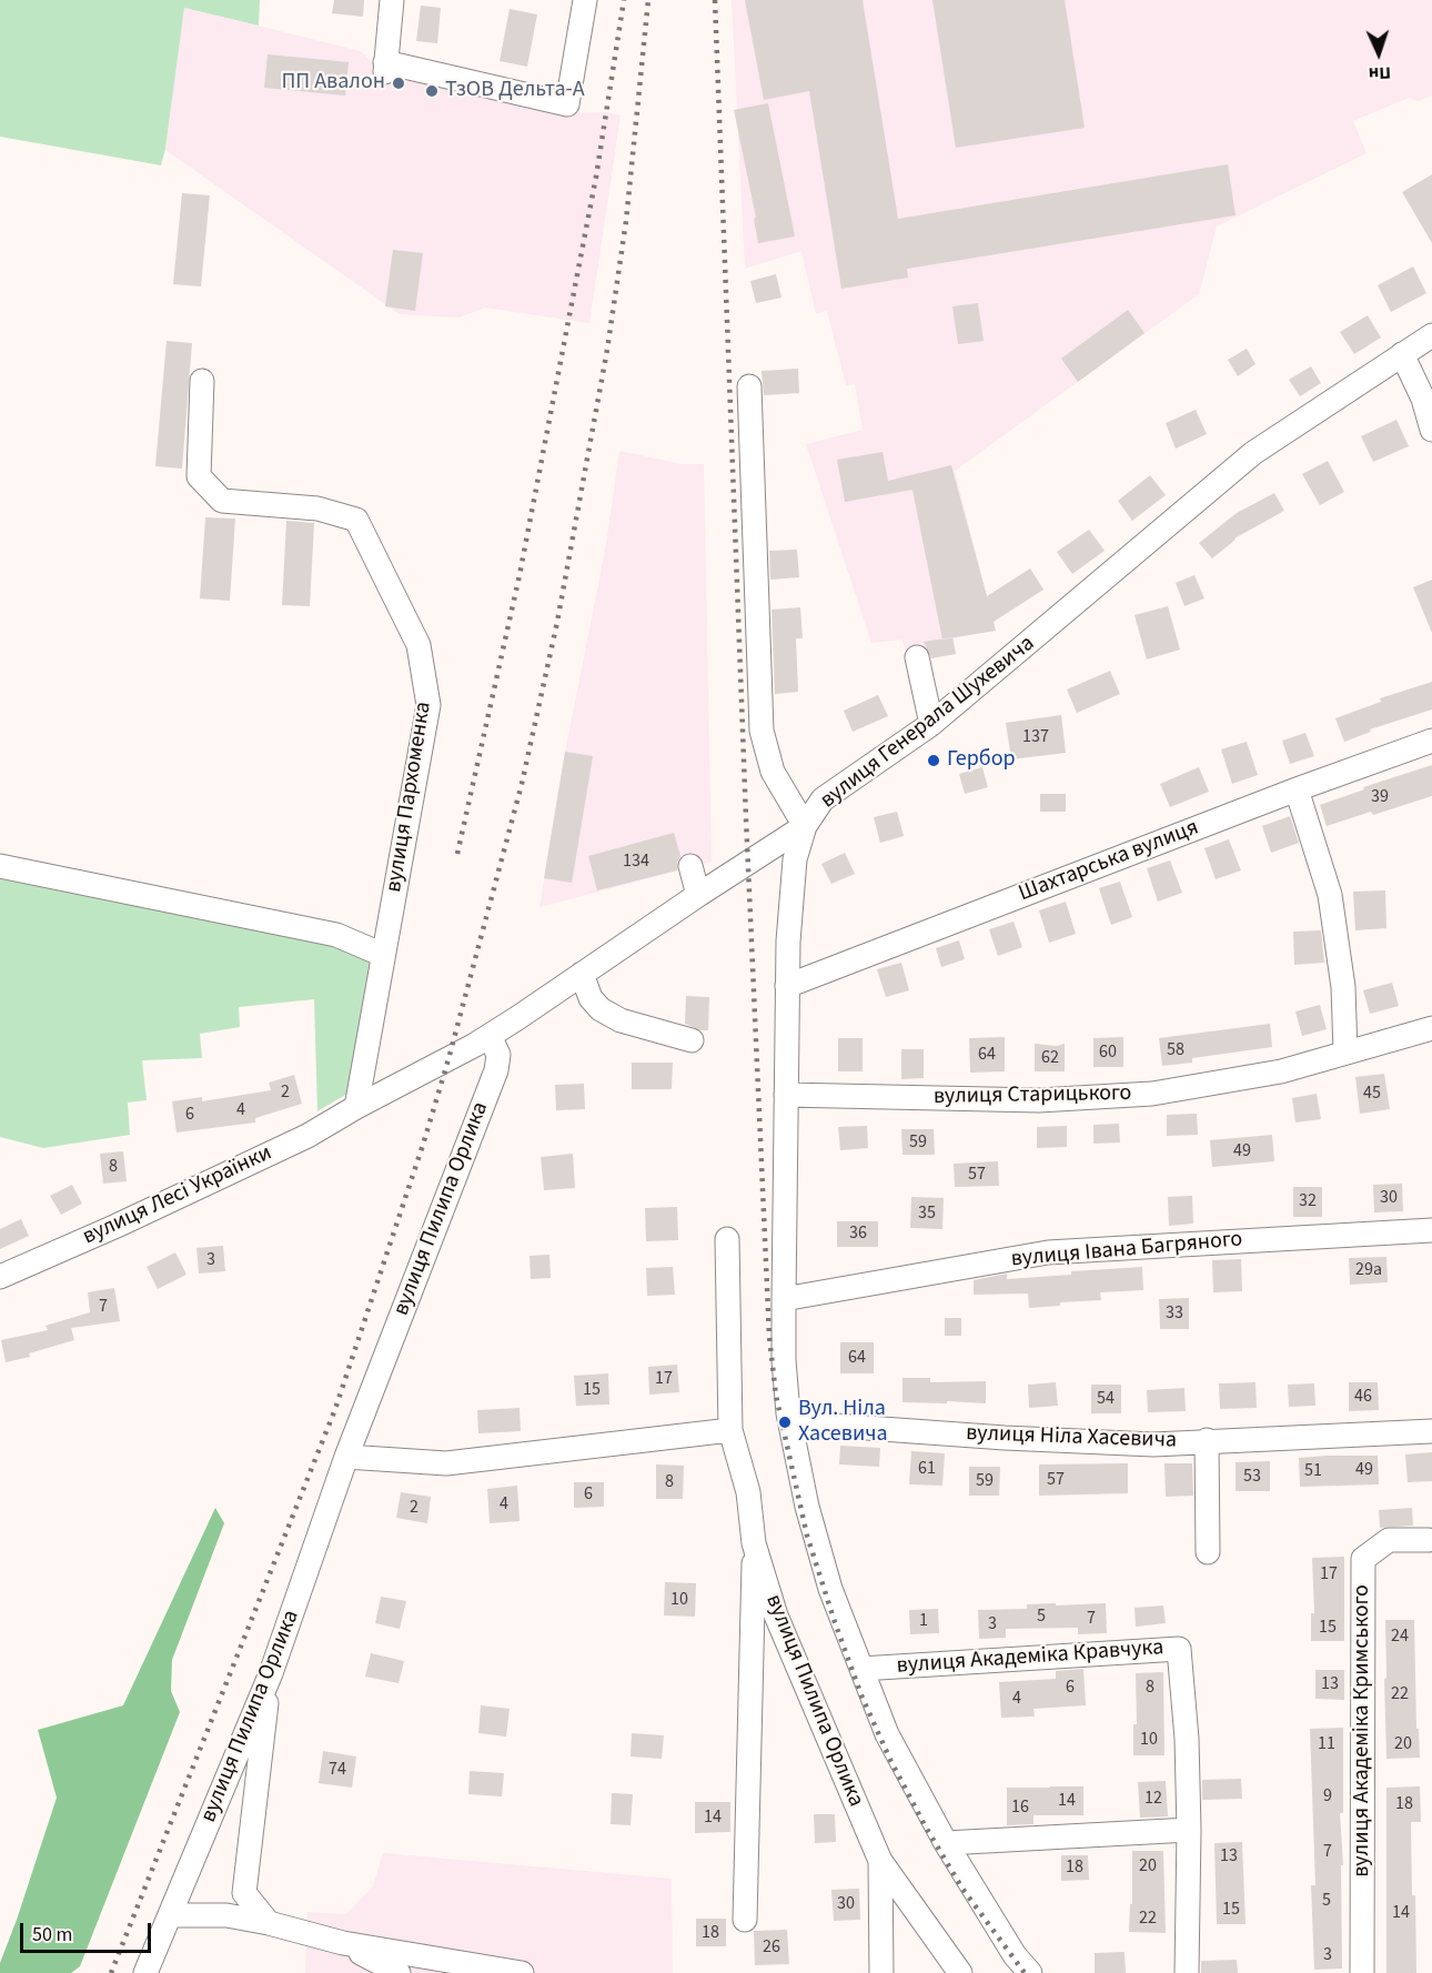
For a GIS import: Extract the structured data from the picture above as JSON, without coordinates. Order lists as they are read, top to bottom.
{
  "streets": {
    "street": [
      "вулиця Генерала Шухевича",
      "вулиця Пархоменка",
      "Шахтарська вулиця",
      "вулиця Старицького",
      "вулиця Лесі Українки",
      "вулиця Пилипа Орлика",
      "вулиця Івана Багряного",
      "вулиця Ніла Хасевича",
      "вулиця Академіка Кравчука",
      "вулиця Академіка Кримського"
    ]
  },
  "crossings": [
    ["вулиця Генерала Шухевича", "вулиця Лесі Українки"],
    ["вулиця Генерала Шухевича", "вулиця Пилипа Орлика"],
    ["вулиця Пархоменка", "вулиця Лесі Українки"],
    ["вулиця Лесі Українки", "вулиця Пилипа Орлика"]
  ],
  "places": [
    "ПП Авалон",
    "ТзОВ Дельта-А",
    "Гербор",
    "Вул. Ніла Хасевича"
  ],
  "house_numbers": [
    "137",
    "39",
    "134",
    "58",
    "60",
    "64",
    "62",
    "2",
    "45",
    "4",
    "6",
    "59",
    "49",
    "8",
    "57",
    "30",
    "32",
    "35",
    "36",
    "3",
    "29а",
    "7",
    "33",
    "64",
    "17",
    "15",
    "46",
    "54",
    "61",
    "49",
    "51",
    "53",
    "57",
    "59",
    "8",
    "6",
    "4",
    "2",
    "17",
    "10",
    "5",
    "7",
    "1",
    "3",
    "15",
    "24",
    "13",
    "6",
    "8",
    "22",
    "4",
    "10",
    "11",
    "20",
    "74",
    "9",
    "12",
    "14",
    "18",
    "16",
    "14",
    "7",
    "13",
    "20",
    "18",
    "5",
    "30",
    "15",
    "14",
    "22",
    "18",
    "26",
    "3"
  ],
  "scale_bar": "50 m",
  "north": "bottom"
}
